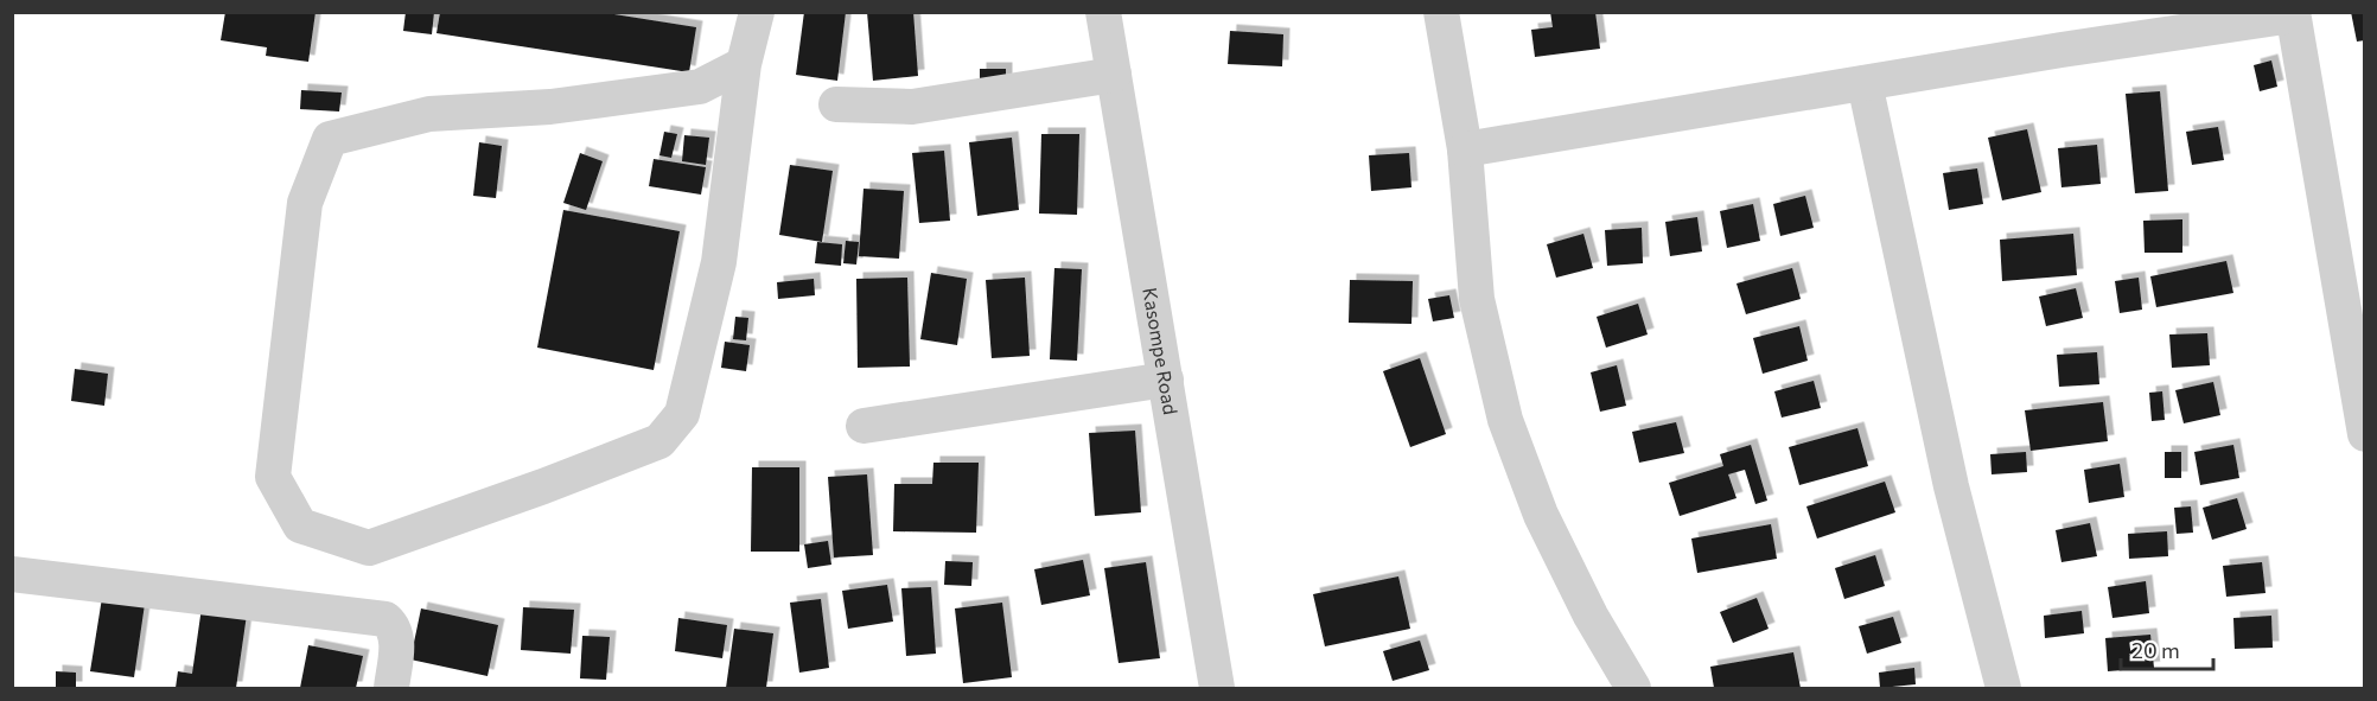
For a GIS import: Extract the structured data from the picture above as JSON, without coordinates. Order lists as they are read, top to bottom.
{
  "streets": {
    "street": ["Kasompe Road"]
  },
  "scale_bar": "20 m"
}
